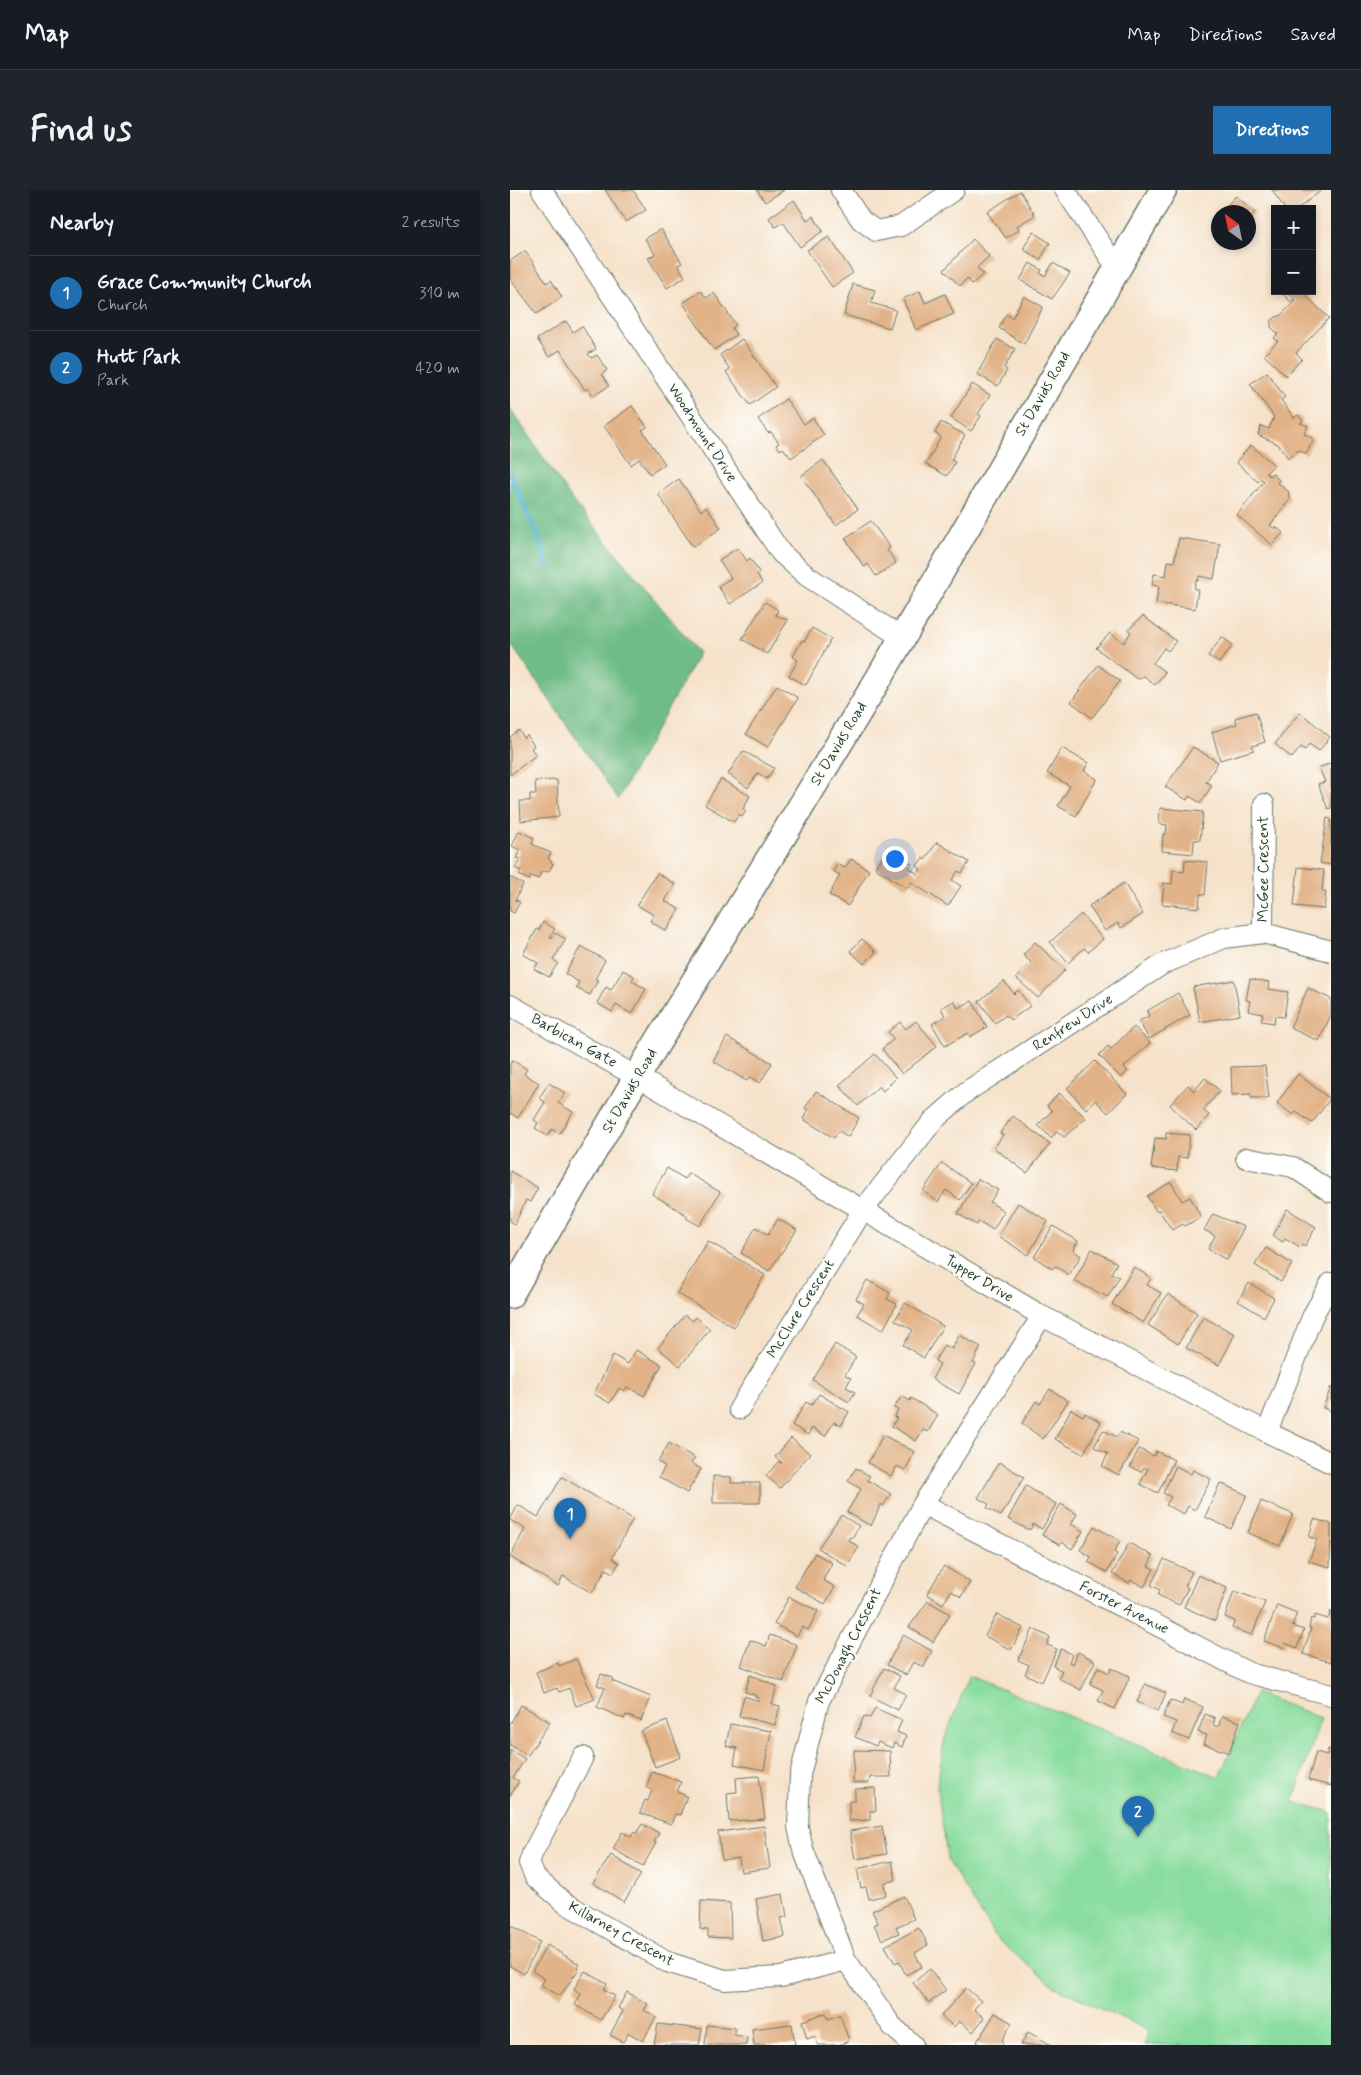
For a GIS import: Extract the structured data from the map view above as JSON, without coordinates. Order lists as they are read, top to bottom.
{
  "streets": {
    "main road": ["St Davids Road"],
    "street": [
      "Woodmount Drive",
      "McGee Crescent",
      "Renfrew Drive",
      "Barbican Gate",
      "Tupper Drive",
      "McClure Crescent",
      "Forster Avenue",
      "McDonagh Crescent",
      "Killarney Crescent"
    ]
  },
  "crossings": [
    ["St Davids Road", "Woodmount Drive"],
    ["St Davids Road", "Barbican Gate"],
    ["St Davids Road", "Tupper Drive"],
    ["McGee Crescent", "Renfrew Drive"],
    ["Renfrew Drive", "Tupper Drive"],
    ["Renfrew Drive", "McClure Crescent"],
    ["Barbican Gate", "Tupper Drive"],
    ["Tupper Drive", "McClure Crescent"],
    ["Tupper Drive", "McDonagh Crescent"],
    ["Forster Avenue", "McDonagh Crescent"],
    ["McDonagh Crescent", "Killarney Crescent"]
  ],
  "north": "top left",
  "page": {
    "header": "Map",
    "nav": ["Map", "Directions", "Saved"],
    "buttons": "Directions",
    "title": "Find us",
    "heading": ["Nearby", "2 results"],
    "map_buttons": ["+", "−"],
    "list": [
      {
        "mark": "1",
        "name": "Grace Community Church",
        "note": "Church",
        "value": "310 m"
      },
      {
        "mark": "2",
        "name": "Hutt Park",
        "note": "Park",
        "value": "420 m"
      }
    ],
    "pins": ["1", "2"]
  }
}
